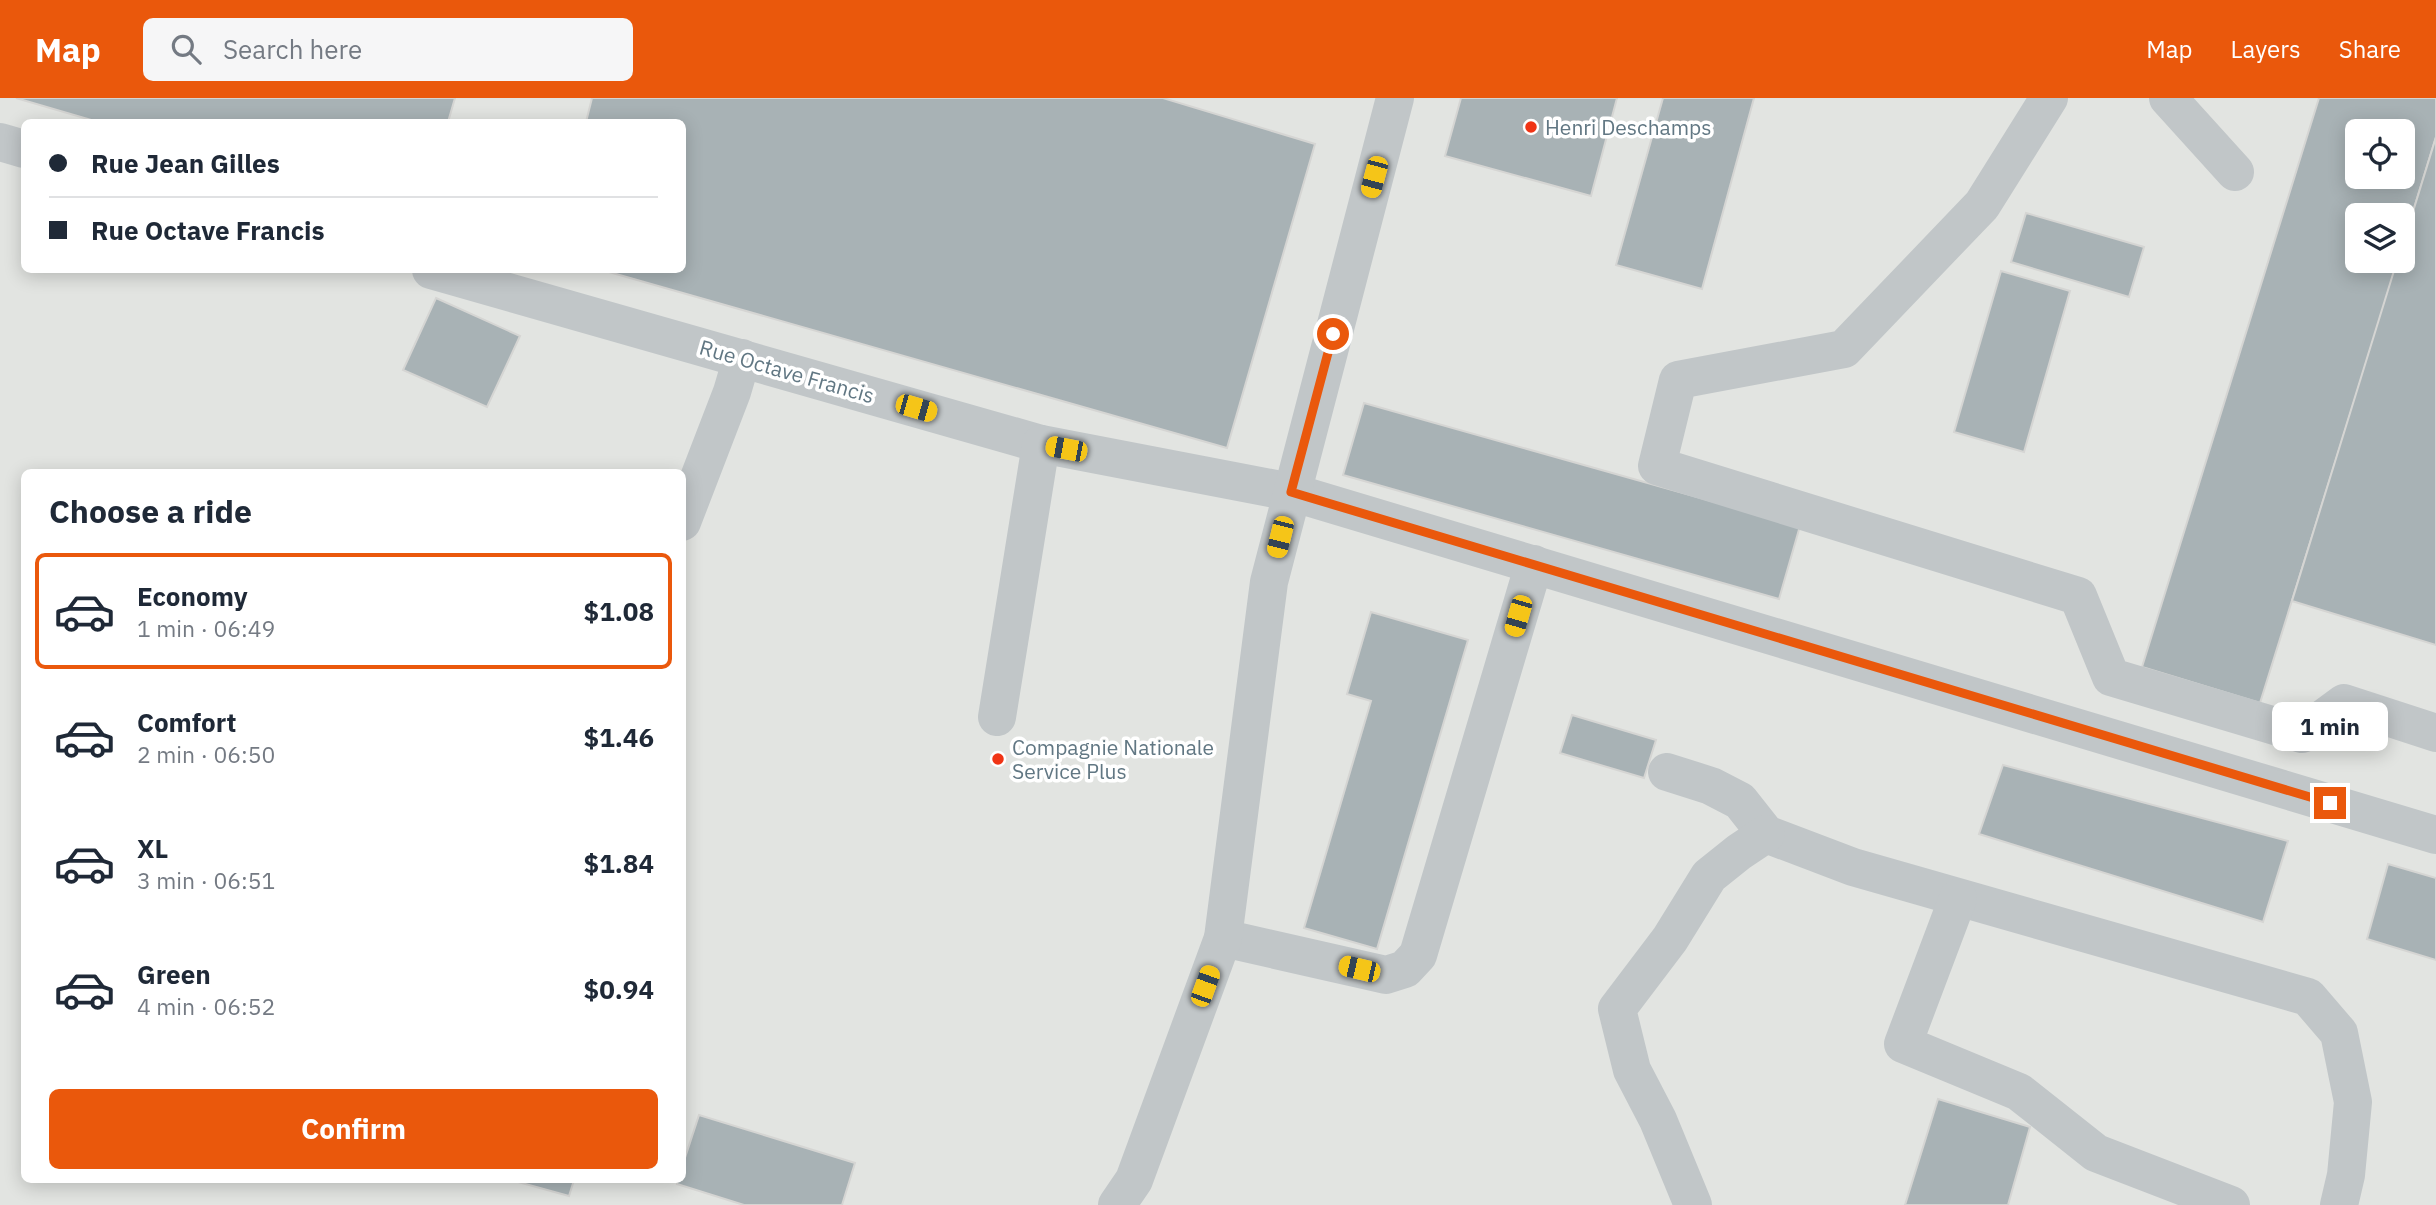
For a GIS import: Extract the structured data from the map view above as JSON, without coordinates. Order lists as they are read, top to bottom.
{
  "streets": {
    "street": ["Rue Octave Francis"]
  },
  "places": ["Henri Deschamps", "Compagnie Nationale Service Plus"],
  "page": {
    "header": "Map",
    "search": "Search here",
    "nav": ["Map", "Layers", "Share"],
    "banner": ["Rue Jean Gilles", "Rue Octave Francis"],
    "heading": "Choose a ride",
    "list": [
      {
        "name": "Economy",
        "note": "1 min · 06:49",
        "value": "$1.08"
      },
      {
        "name": "Comfort",
        "note": "2 min · 06:50",
        "value": "$1.46"
      },
      {
        "name": "XL",
        "note": "3 min · 06:51",
        "value": "$1.84"
      },
      {
        "name": "Green",
        "note": "4 min · 06:52",
        "value": "$0.94"
      }
    ],
    "bubble": "1 min",
    "buttons": "Confirm"
  }
}
